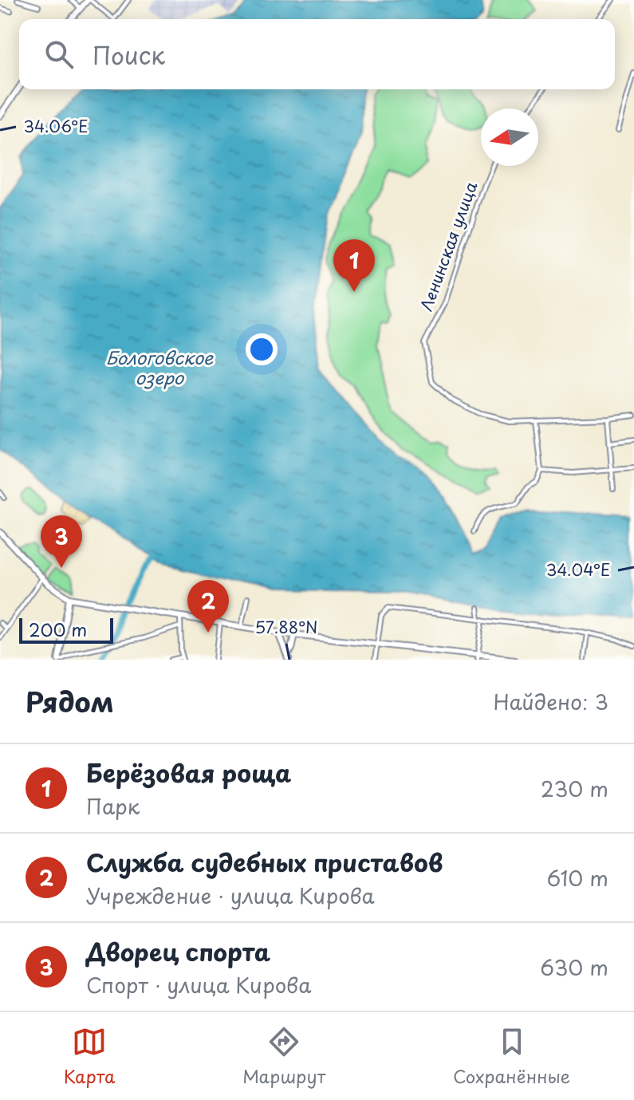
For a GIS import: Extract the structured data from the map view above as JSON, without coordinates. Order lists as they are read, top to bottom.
{
  "streets": {
    "street": ["Ленинская улица"]
  },
  "water": ["Бологовское озеро"],
  "scale_bar": "200 m",
  "north": "left",
  "page": {
    "search": "Поиск",
    "pins": ["1", "3", "2"],
    "scale": "200 m",
    "heading": ["Рядом", "Найдено: 3"],
    "list": [
      {
        "mark": "1",
        "name": "Берёзовая роща",
        "note": "Парк",
        "value": "230 m"
      },
      {
        "mark": "2",
        "name": "Служба судебных приставов",
        "note": "Учреждение · улица Кирова",
        "value": "610 m"
      },
      {
        "mark": "3",
        "name": "Дворец спорта",
        "note": "Спорт · улица Кирова",
        "value": "630 m"
      }
    ],
    "nav": ["Карта", "Маршрут", "Сохранённые"]
  },
  "coordinates": ["34.06°E", "34.04°E", "57.88°N"]
}
